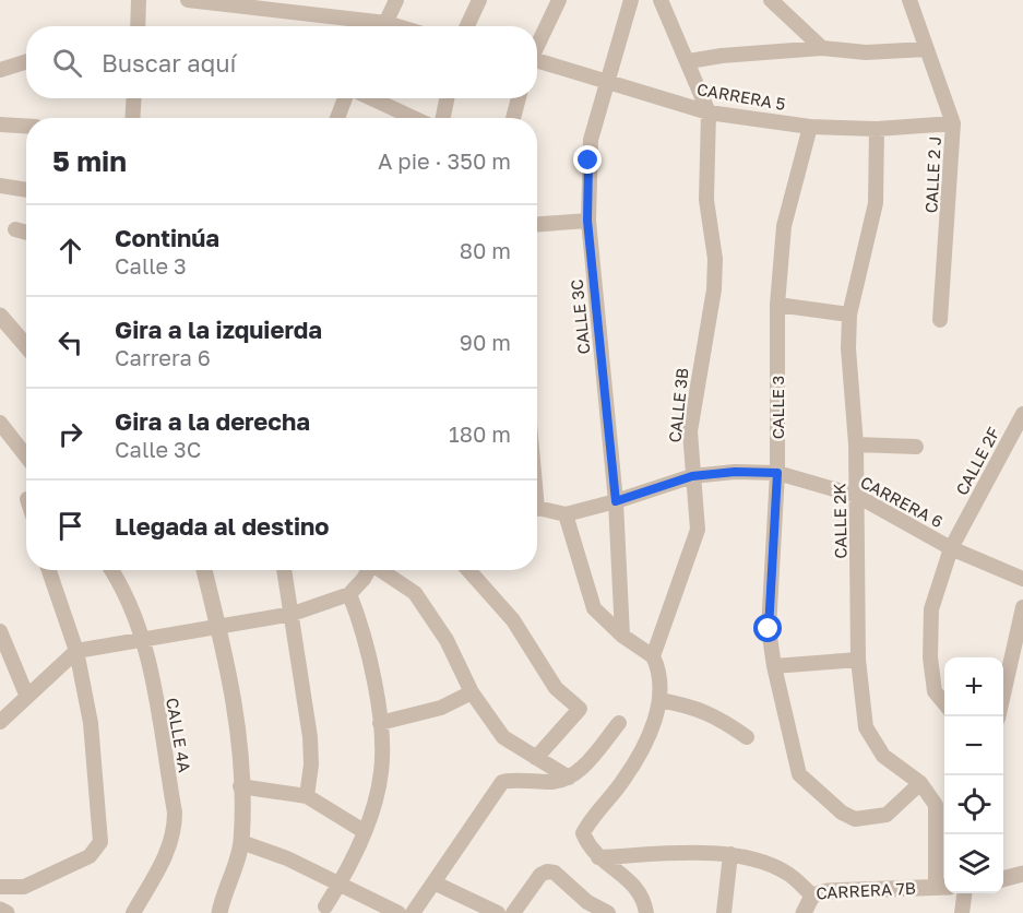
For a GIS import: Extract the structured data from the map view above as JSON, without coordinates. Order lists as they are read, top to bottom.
{
  "streets": {
    "street": [
      "CARRERA 5",
      "CALLE 2 J",
      "CALLE 3C",
      "CALLE 3B",
      "CALLE 3",
      "CALLE 2F",
      "CARRERA 6",
      "CALLE 2K",
      "CALLE 4A",
      "CARRERA 7B"
    ]
  },
  "crossings": [
    ["CARRERA 5", "CALLE 2 J"],
    ["CARRERA 5", "CALLE 3C"],
    ["CARRERA 5", "CALLE 3B"],
    ["CARRERA 5", "CALLE 3"],
    ["CARRERA 5", "CALLE 2K"],
    ["CALLE 3C", "CARRERA 6"],
    ["CALLE 3B", "CARRERA 6"],
    ["CALLE 3", "CARRERA 6"],
    ["CALLE 3", "CALLE 2K"],
    ["CALLE 2F", "CARRERA 6"],
    ["CARRERA 6", "CALLE 2K"],
    ["CALLE 2K", "CARRERA 7B"]
  ],
  "page": {
    "search": "Buscar aquí",
    "heading": ["5 min", "A pie · 350 m"],
    "list": [
      ["Continúa", "Calle 3", "80 m"],
      ["Gira a la izquierda", "Carrera 6", "90 m"],
      ["Gira a la derecha", "Calle 3C", "180 m"],
      "Llegada al destino"
    ],
    "map_buttons": ["+", "−"]
  }
}
